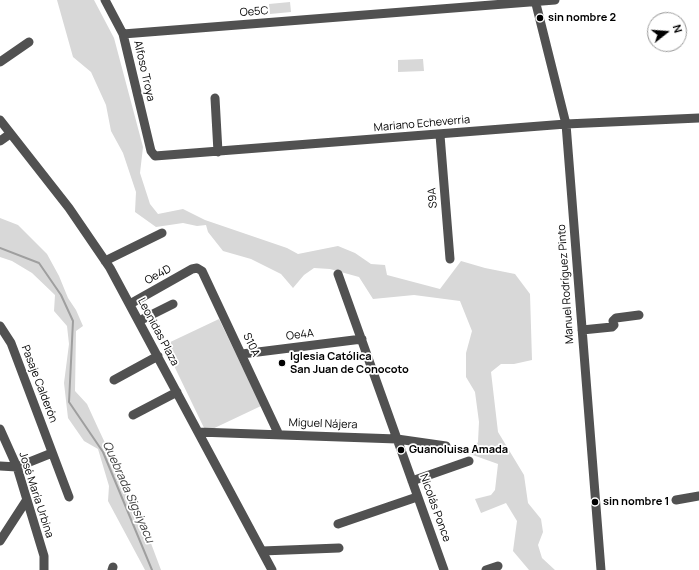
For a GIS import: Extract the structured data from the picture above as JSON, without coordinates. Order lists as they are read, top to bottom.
{
  "streets": {
    "street": [
      "Oe5C",
      "Alfoso Troya",
      "Mariano Echeverria",
      "S9A",
      "Oe4D",
      "Manuel Rodríguez Pinto",
      "Leonidas Plaza",
      "Oe4A",
      "S10A",
      "Pasaje Calderón",
      "Miguel Nájera",
      "José María Urbina",
      "Nicolás Ponce"
    ]
  },
  "crossings": [
    ["Oe5C", "Alfoso Troya"],
    ["Oe5C", "Manuel Rodríguez Pinto"],
    ["Alfoso Troya", "Mariano Echeverria"],
    ["Mariano Echeverria", "S9A"],
    ["Mariano Echeverria", "Manuel Rodríguez Pinto"],
    ["Oe4D", "Leonidas Plaza"],
    ["Oe4D", "S10A"],
    ["Leonidas Plaza", "Miguel Nájera"],
    ["Oe4A", "S10A"],
    ["Oe4A", "Nicolás Ponce"],
    ["S10A", "Miguel Nájera"],
    ["Miguel Nájera", "Nicolás Ponce"]
  ],
  "water": ["Quebrada Sigsiyacu"],
  "places": [
    "sin nombre 2",
    "Iglesia Católica San Juan de Conocoto",
    "Guanoluisa Amada",
    "sin nombre 1"
  ],
  "north": "right"
}
